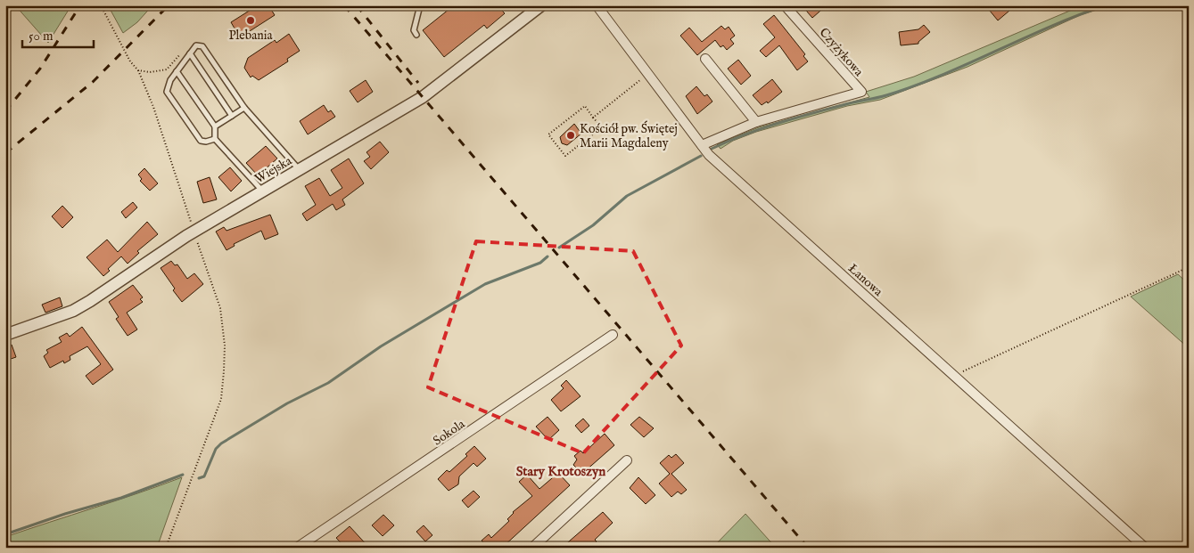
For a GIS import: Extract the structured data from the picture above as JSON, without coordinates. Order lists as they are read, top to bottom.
{
  "streets": {
    "street": [
      "Czyżykowa",
      "Wiejska",
      "Łanowa",
      "Sokola"
    ]
  },
  "crossings": [
    ["Czyżykowa", "Łanowa"]
  ],
  "districts": ["Stary Krotoszyn"],
  "places": ["Plebania", "Kościół pw. Świętej Marii Magdaleny"],
  "scale_bar": "50 m"
}
